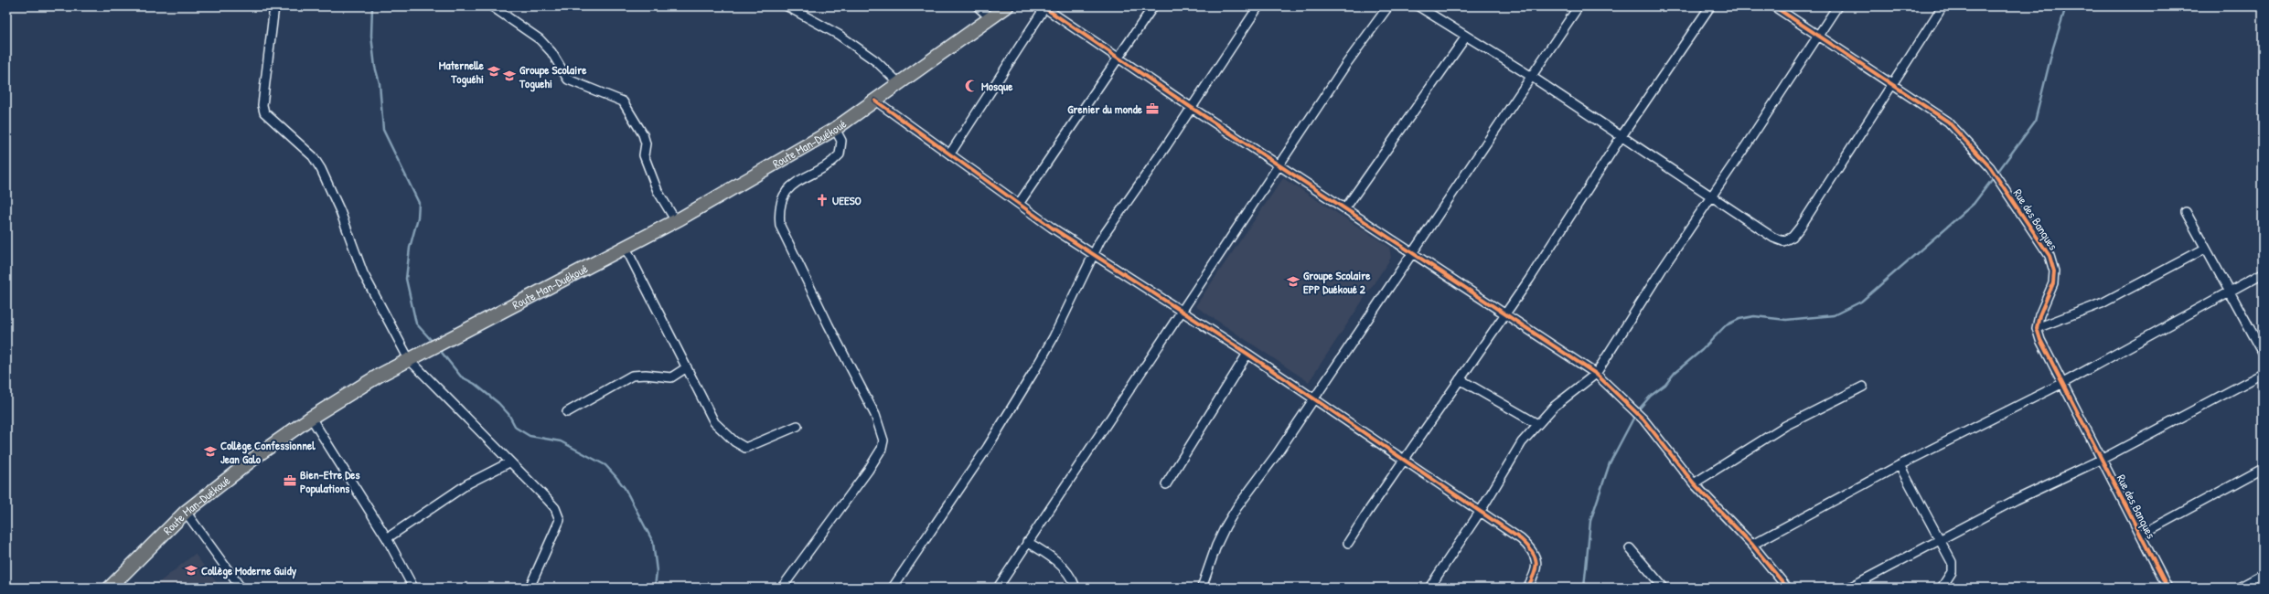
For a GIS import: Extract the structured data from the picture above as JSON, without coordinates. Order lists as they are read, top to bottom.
{
  "streets": {
    "main road": ["Route Man-Duékoué"],
    "street": ["Rue des Banques"]
  },
  "places": {
    "school or university": [
      "Maternelle Toguéhi",
      "Groupe Scolaire Toguehi",
      "Groupe Scolaire EPP Duékoué 2",
      "Collège Confessionnel Jean Galo",
      "Collège Moderne Guidy"
    ],
    "mosque": ["Mosque"],
    "office": ["Grenier du monde", "Bien-Etre Des Populations"],
    "church": ["UEESO"]
  }
}
